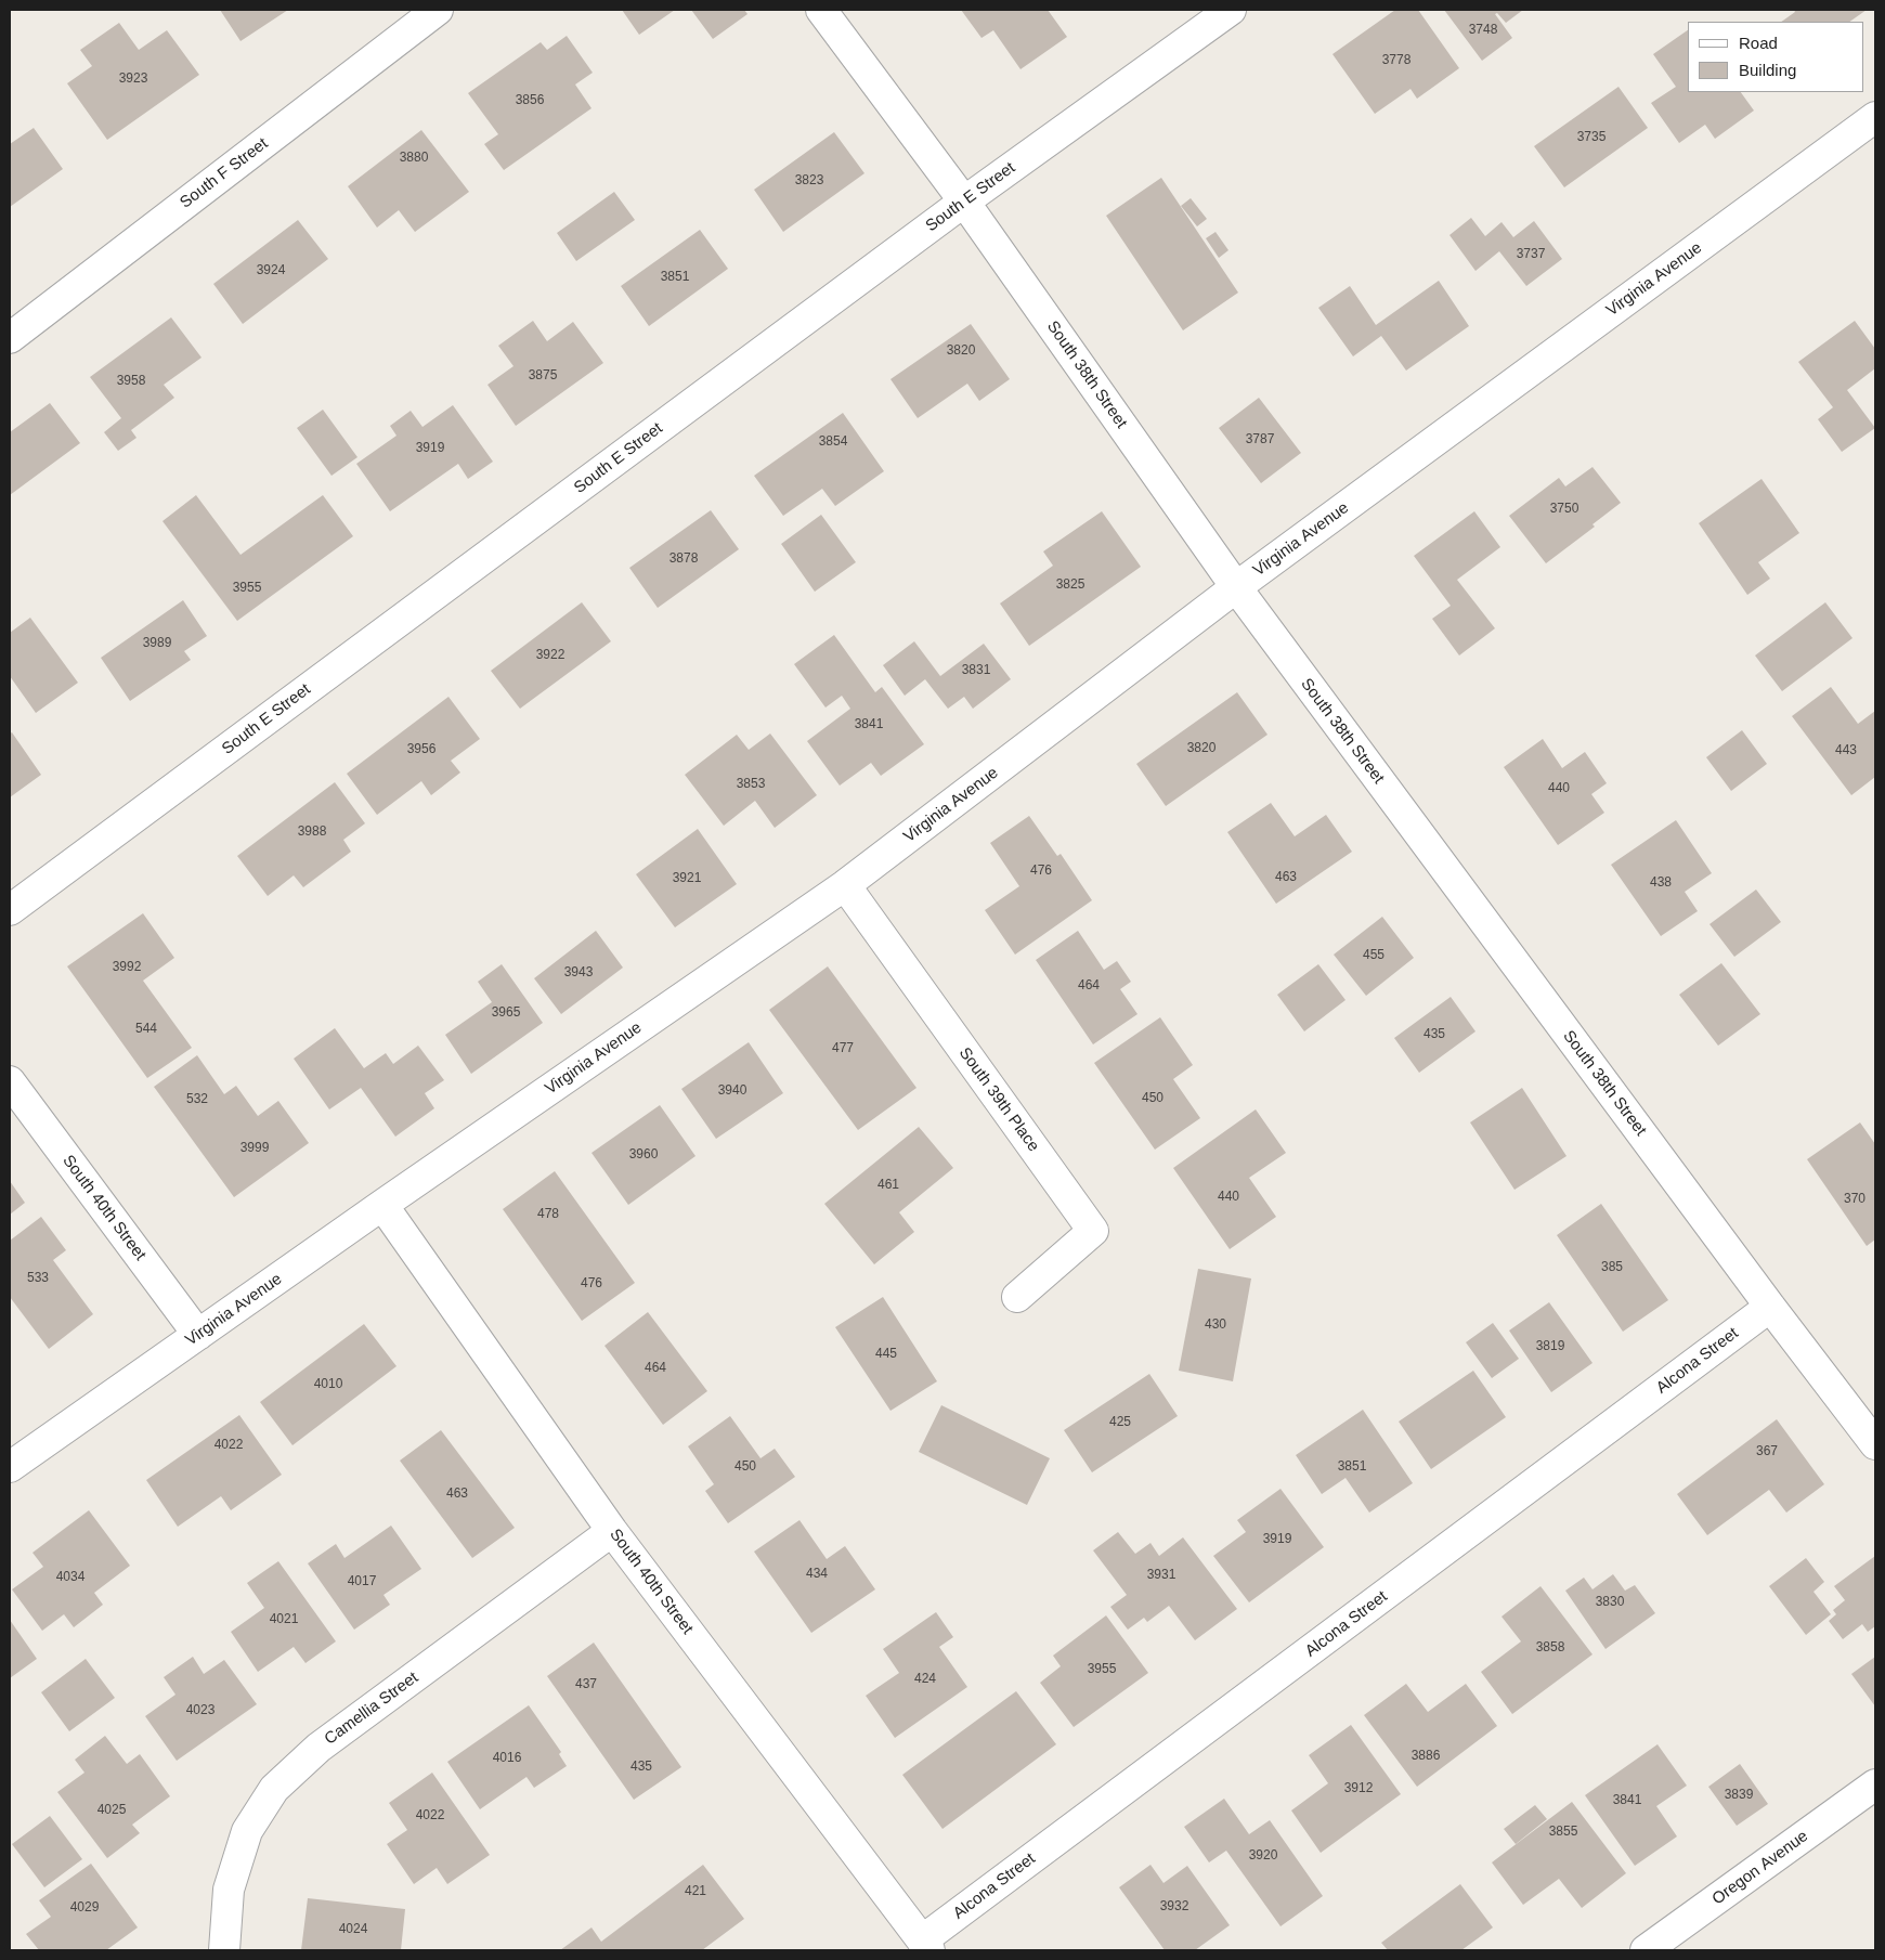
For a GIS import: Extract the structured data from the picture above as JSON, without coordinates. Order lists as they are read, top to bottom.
{
  "streets": {
    "street": [
      "South F Street",
      "South E Street",
      "Virginia Avenue",
      "South 38th Street",
      "South 39th Place",
      "South 40th Street",
      "Alcona Street",
      "Camellia Street",
      "Oregon Avenue"
    ]
  },
  "crossings": [
    ["South E Street", "South 38th Street"],
    ["Virginia Avenue", "South 38th Street"],
    ["Virginia Avenue", "South 39th Place"],
    ["Virginia Avenue", "South 40th Street"],
    ["South 38th Street", "Alcona Street"],
    ["South 40th Street", "Alcona Street"],
    ["South 40th Street", "Camellia Street"]
  ],
  "house_numbers": [
    "3748",
    "3778",
    "3923",
    "3856",
    "3735",
    "3880",
    "3823",
    "3737",
    "3924",
    "3851",
    "3820",
    "3875",
    "3958",
    "3787",
    "3854",
    "3919",
    "3750",
    "3878",
    "3825",
    "3955",
    "3989",
    "3922",
    "3831",
    "3841",
    "3820",
    "3956",
    "443",
    "3853",
    "440",
    "3988",
    "476",
    "463",
    "3921",
    "438",
    "455",
    "3992",
    "3943",
    "464",
    "3965",
    "544",
    "435",
    "477",
    "3940",
    "450",
    "532",
    "3999",
    "3960",
    "461",
    "440",
    "370",
    "478",
    "385",
    "533",
    "476",
    "430",
    "3819",
    "445",
    "464",
    "4010",
    "425",
    "4022",
    "367",
    "450",
    "3851",
    "463",
    "3919",
    "434",
    "3931",
    "4034",
    "4017",
    "3830",
    "4021",
    "3858",
    "3955",
    "424",
    "437",
    "4023",
    "3886",
    "4016",
    "435",
    "3912",
    "3839",
    "3841",
    "4025",
    "4022",
    "3855",
    "3920",
    "421",
    "3932",
    "4029",
    "4024"
  ],
  "legend": ["Road", "Building"]
}
